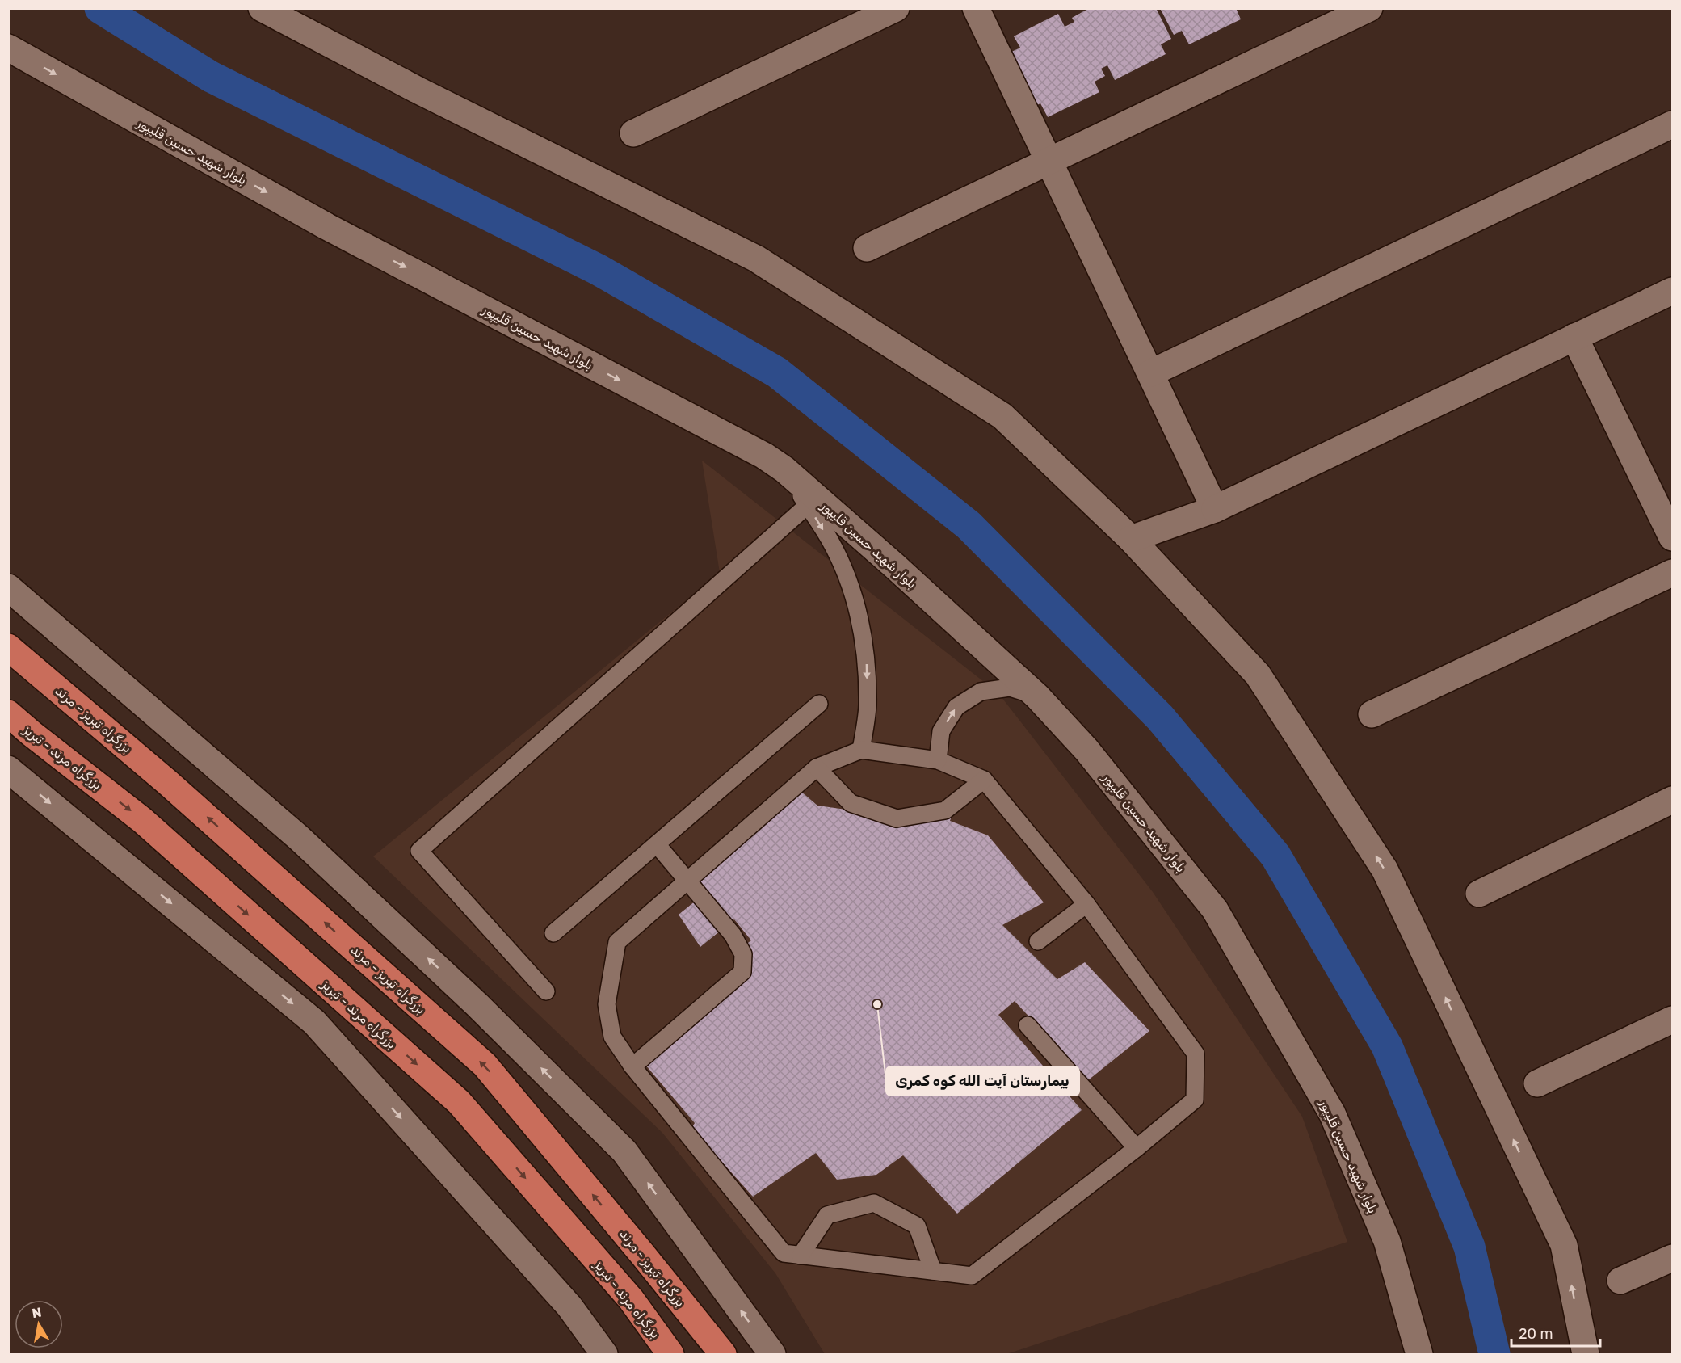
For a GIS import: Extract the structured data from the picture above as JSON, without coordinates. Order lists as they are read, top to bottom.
{
  "streets": {
    "main road": ["بزرگراه تبریز - مرند", "بزرگراه مرند - تبریز"],
    "street": ["بلوار شهید حسین قلیپور"]
  },
  "one_way": ["بزرگراه تبریز - مرند", "بزرگراه مرند - تبریز"],
  "places": ["بیمارستان آیت الله کوه کمری"],
  "scale_bar": "20 m",
  "north": "top"
}
